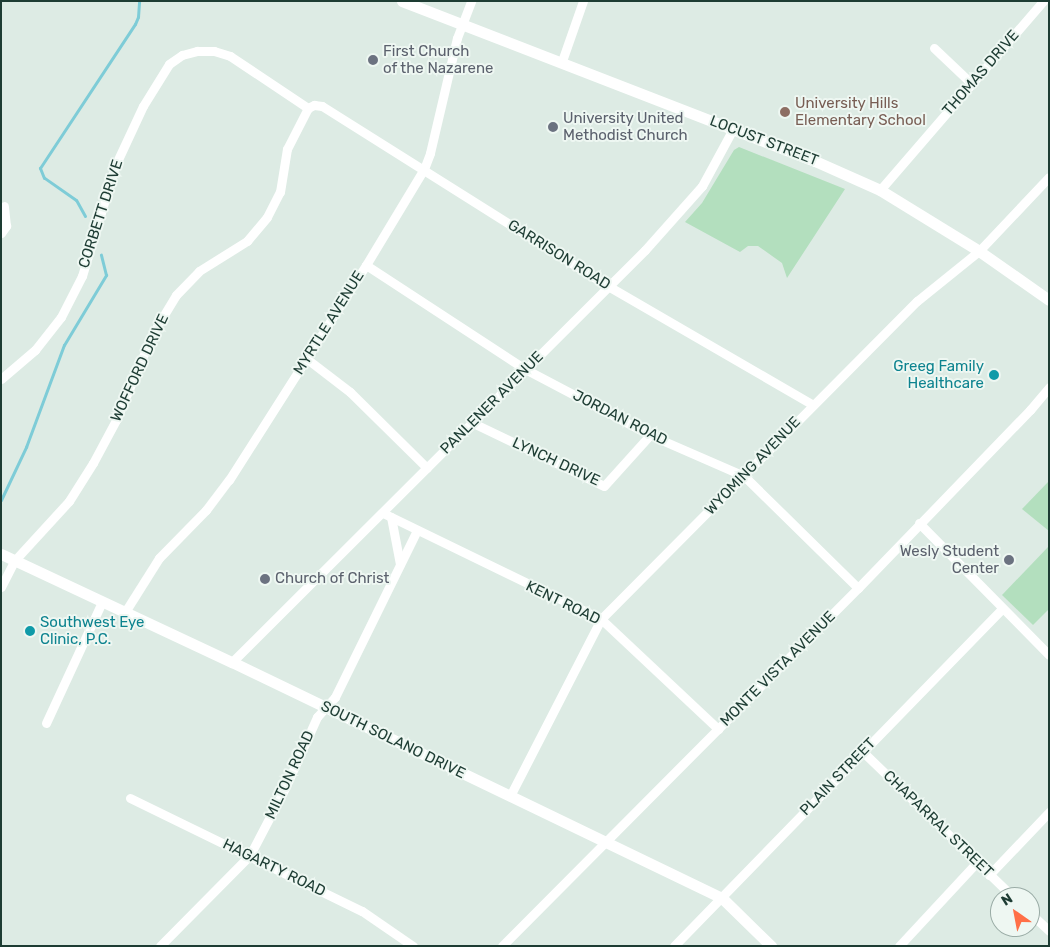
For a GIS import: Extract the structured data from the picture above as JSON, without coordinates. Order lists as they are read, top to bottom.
{
  "streets": {
    "street": [
      "THOMAS DRIVE",
      "LOCUST STREET",
      "CORBETT DRIVE",
      "GARRISON ROAD",
      "MYRTLE AVENUE",
      "WOFFORD DRIVE",
      "PANLENER AVENUE",
      "JORDAN ROAD",
      "LYNCH DRIVE",
      "WYOMING AVENUE",
      "KENT ROAD",
      "MONTE VISTA AVENUE",
      "SOUTH SOLANO DRIVE",
      "MILTON ROAD",
      "PLAIN STREET",
      "CHAPARRAL STREET",
      "HAGARTY ROAD"
    ]
  },
  "crossings": [
    ["THOMAS DRIVE", "LOCUST STREET"],
    ["LOCUST STREET", "MYRTLE AVENUE"],
    ["LOCUST STREET", "PANLENER AVENUE"],
    ["LOCUST STREET", "WYOMING AVENUE"],
    ["CORBETT DRIVE", "GARRISON ROAD"],
    ["CORBETT DRIVE", "WOFFORD DRIVE"],
    ["GARRISON ROAD", "MYRTLE AVENUE"],
    ["GARRISON ROAD", "WOFFORD DRIVE"],
    ["GARRISON ROAD", "PANLENER AVENUE"],
    ["GARRISON ROAD", "WYOMING AVENUE"],
    ["MYRTLE AVENUE", "JORDAN ROAD"],
    ["MYRTLE AVENUE", "SOUTH SOLANO DRIVE"],
    ["WOFFORD DRIVE", "SOUTH SOLANO DRIVE"],
    ["PANLENER AVENUE", "JORDAN ROAD"],
    ["PANLENER AVENUE", "LYNCH DRIVE"],
    ["PANLENER AVENUE", "KENT ROAD"],
    ["PANLENER AVENUE", "SOUTH SOLANO DRIVE"],
    ["JORDAN ROAD", "LYNCH DRIVE"],
    ["JORDAN ROAD", "WYOMING AVENUE"],
    ["JORDAN ROAD", "MONTE VISTA AVENUE"],
    ["WYOMING AVENUE", "KENT ROAD"],
    ["WYOMING AVENUE", "SOUTH SOLANO DRIVE"],
    ["KENT ROAD", "MONTE VISTA AVENUE"],
    ["KENT ROAD", "MILTON ROAD"],
    ["MONTE VISTA AVENUE", "SOUTH SOLANO DRIVE"],
    ["SOUTH SOLANO DRIVE", "MILTON ROAD"],
    ["SOUTH SOLANO DRIVE", "PLAIN STREET"],
    ["MILTON ROAD", "HAGARTY ROAD"],
    ["PLAIN STREET", "CHAPARRAL STREET"]
  ],
  "places": [
    "First Church of the Nazarene",
    "University Hills Elementary School",
    "University United Methodist Church",
    "Greeg Family Healthcare",
    "Wesly Student Center",
    "Church of Christ",
    "Southwest Eye Clinic, P.C."
  ],
  "north": "top left"
}
